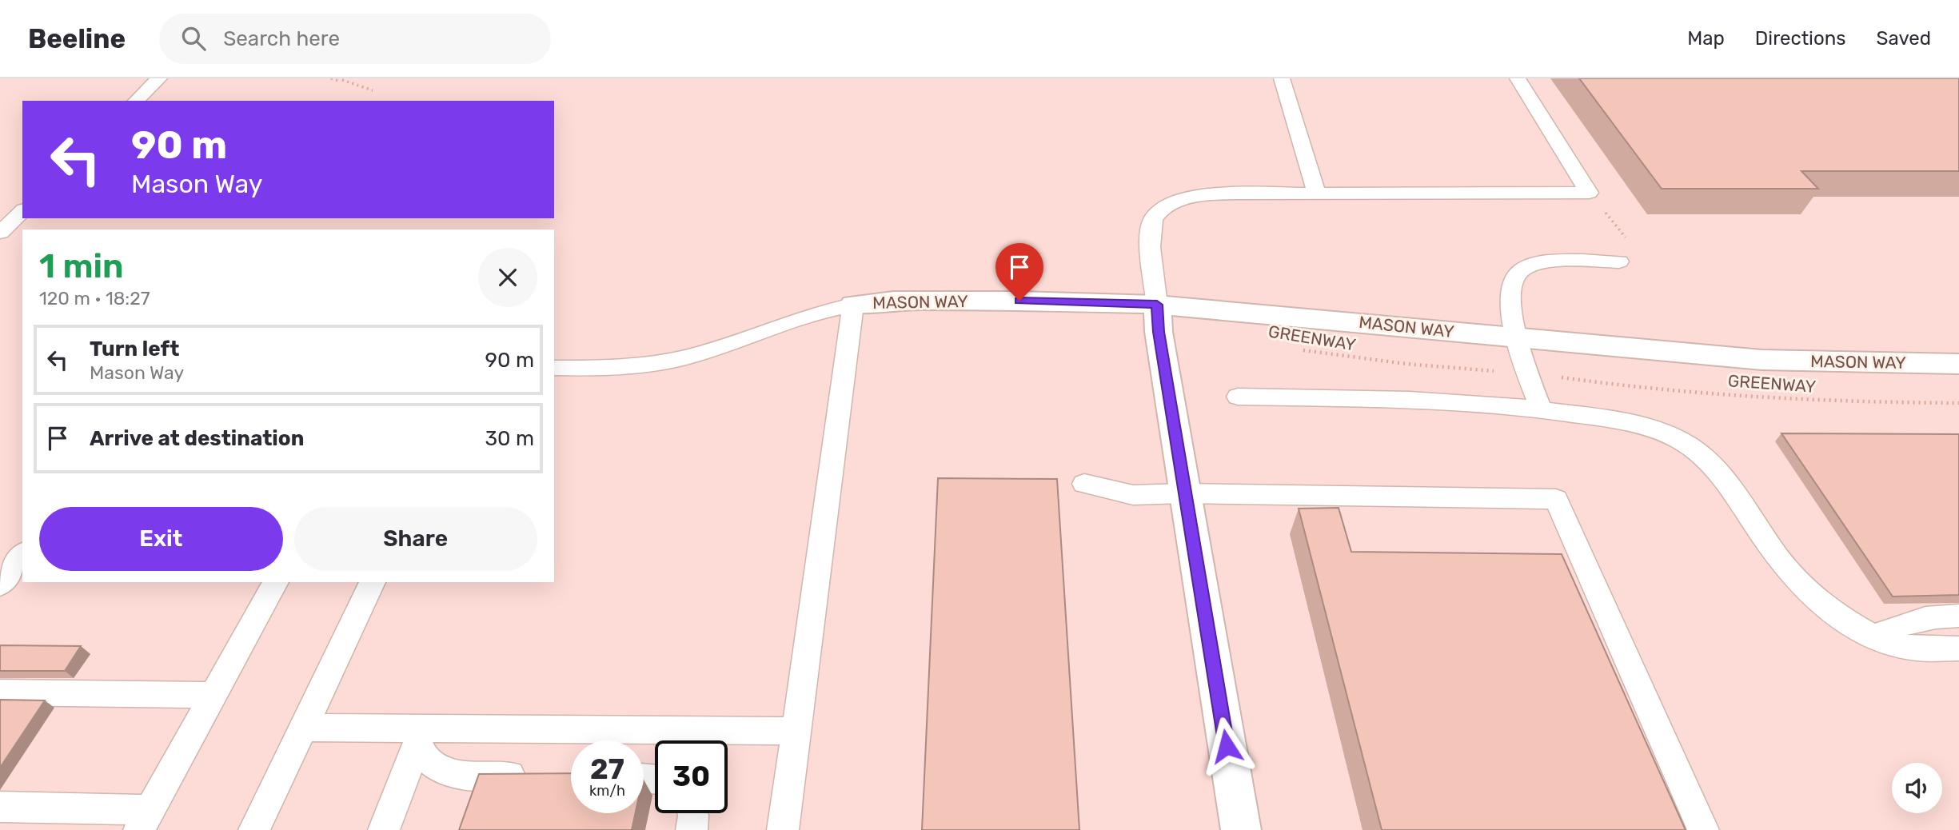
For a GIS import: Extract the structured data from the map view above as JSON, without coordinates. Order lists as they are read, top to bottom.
{
  "streets": {
    "street": ["MASON WAY"],
    "path": ["GREENWAY"]
  },
  "page": {
    "header": "Beeline",
    "search": "Search here",
    "nav": ["Map", "Directions", "Saved"],
    "turn": ["90 m", "Mason Way"],
    "heading": ["1 min", "120 m · 18:27"],
    "list": [
      {
        "name": "Turn left",
        "note": "Mason Way",
        "value": "90 m"
      },
      {
        "name": "Arrive at destination",
        "value": "30 m"
      }
    ],
    "buttons": ["Exit", "Share"],
    "speed": "27 km/h",
    "limit": "30"
  }
}
